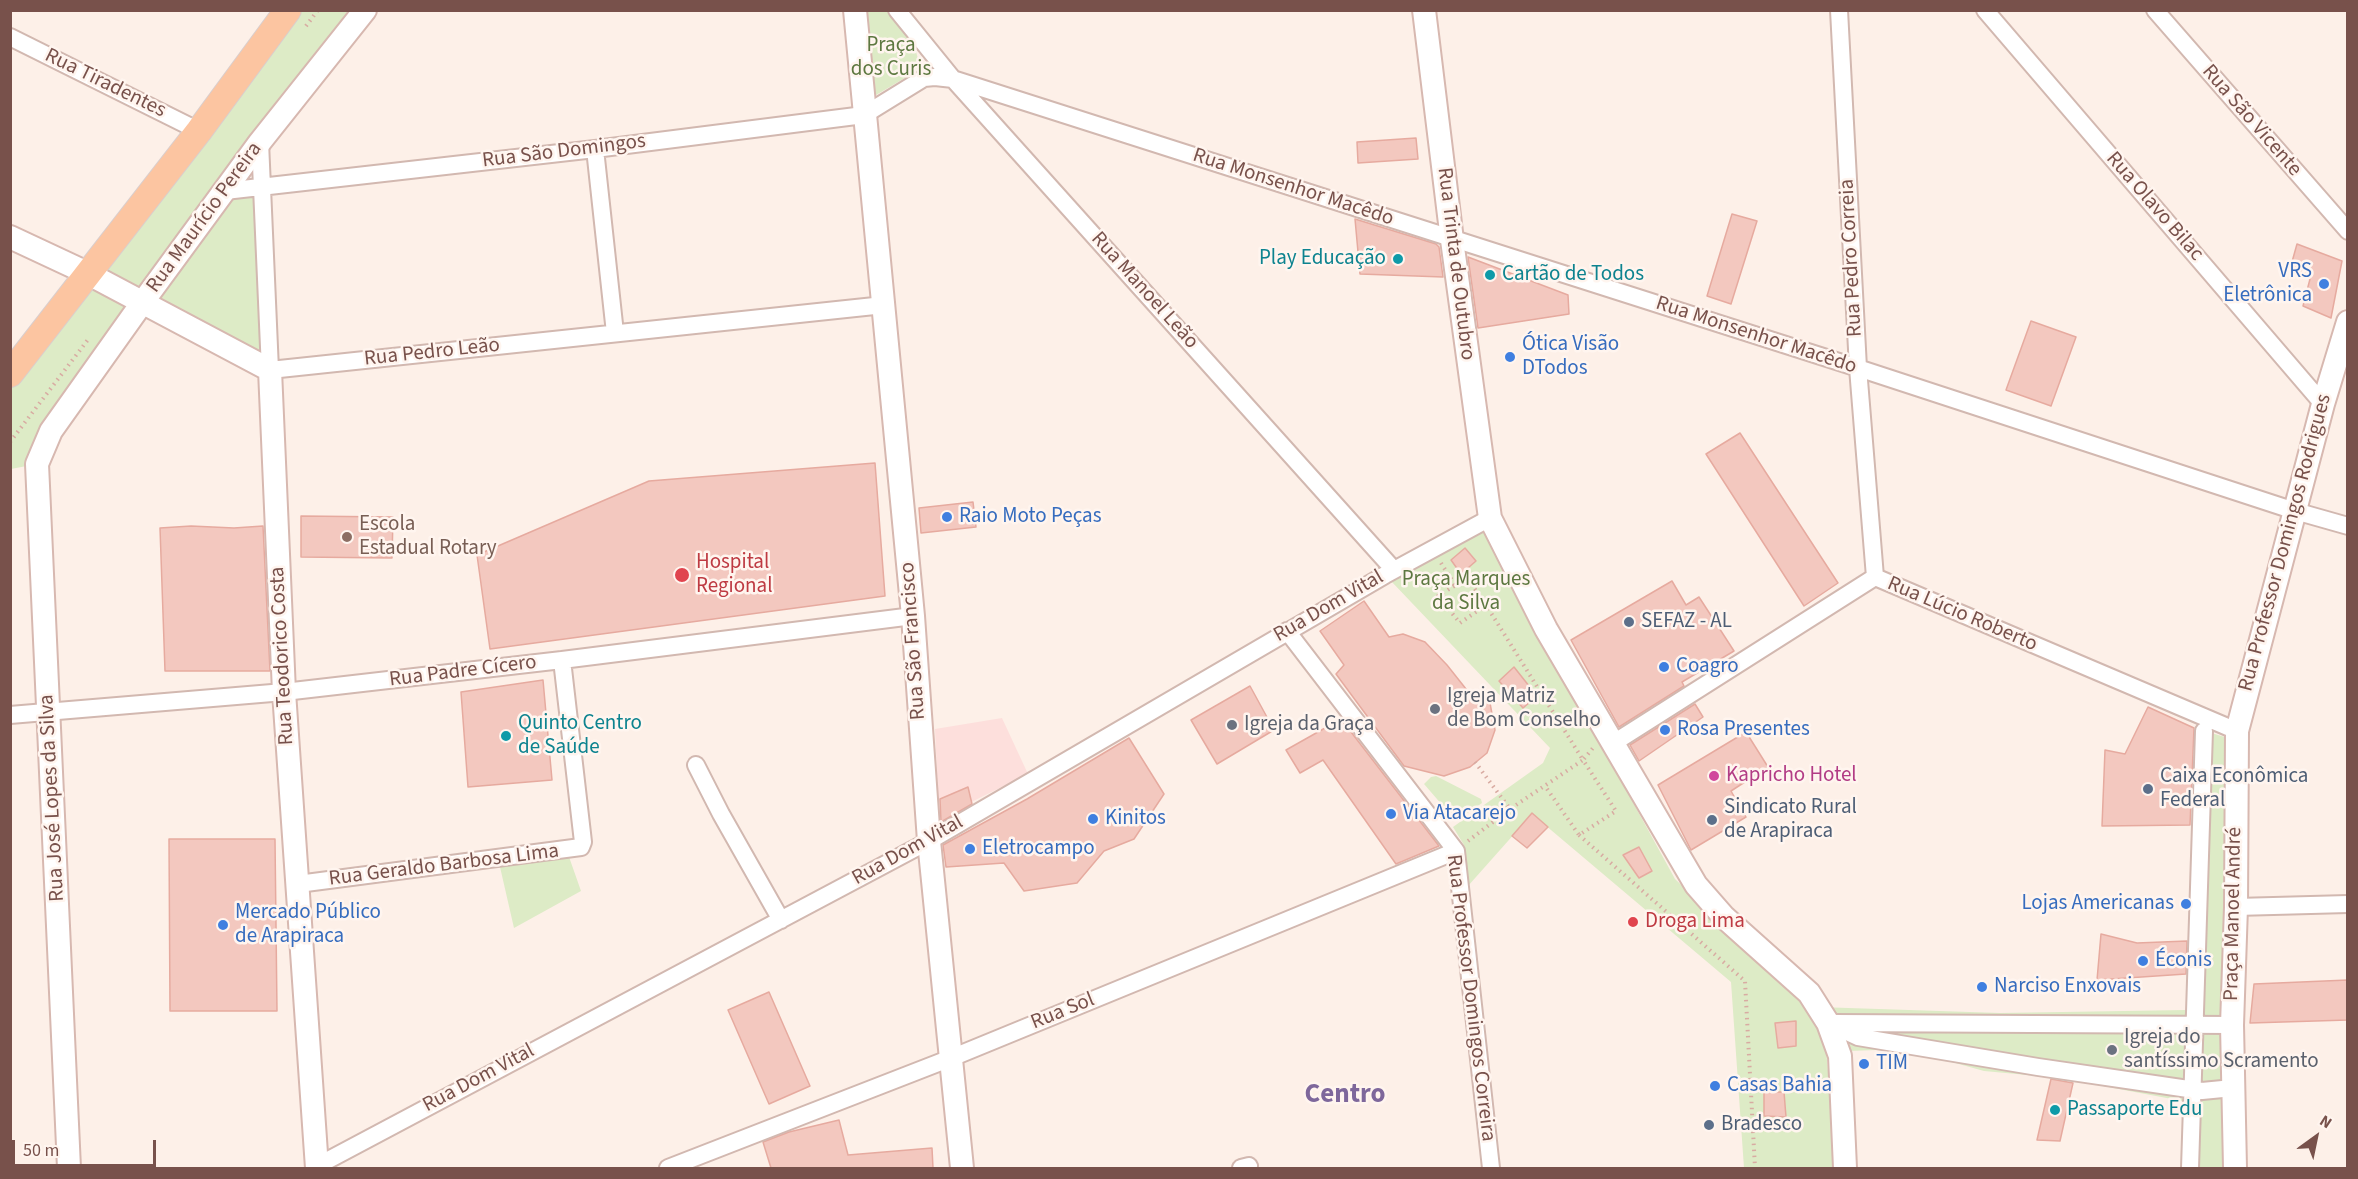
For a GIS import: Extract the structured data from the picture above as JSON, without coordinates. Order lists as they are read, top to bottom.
{
  "streets": {
    "street": [
      "Rua Tiradentes",
      "Rua São Vicente",
      "Rua São Domingos",
      "Rua Monsenhor Macêdo",
      "Rua Olavo Bilac",
      "Rua Maurício Pereira",
      "Rua Pedro Correia",
      "Rua Trinta de Outubro",
      "Rua Manoel Leão",
      "Rua Pedro Leão",
      "Rua Professor Domingos Rodrigues",
      "Rua Dom Vital",
      "Rua Lúcio Roberto",
      "Rua São Francisco",
      "Rua Teodorico Costa",
      "Rua Padre Cícero",
      "Rua José Lopes da Silva",
      "Rua Geraldo Barbosa Lima",
      "Praça Manoel André",
      "Rua Professor Domingos Correira",
      "Rua Sol"
    ]
  },
  "crossings": [
    ["Rua São Domingos", "Rua Monsenhor Macêdo"],
    ["Rua São Domingos", "Rua Maurício Pereira"],
    ["Rua São Domingos", "Rua São Francisco"],
    ["Rua São Domingos", "Rua Teodorico Costa"],
    ["Rua Monsenhor Macêdo", "Rua Pedro Correia"],
    ["Rua Monsenhor Macêdo", "Rua Trinta de Outubro"],
    ["Rua Monsenhor Macêdo", "Rua Manoel Leão"],
    ["Rua Monsenhor Macêdo", "Rua Professor Domingos Rodrigues"],
    ["Rua Monsenhor Macêdo", "Rua São Francisco"],
    ["Rua Olavo Bilac", "Rua Professor Domingos Rodrigues"],
    ["Rua Maurício Pereira", "Rua Teodorico Costa"],
    ["Rua Maurício Pereira", "Rua José Lopes da Silva"],
    ["Rua Pedro Correia", "Rua Lúcio Roberto"],
    ["Rua Trinta de Outubro", "Rua Dom Vital"],
    ["Rua Trinta de Outubro", "Rua Lúcio Roberto"],
    ["Rua Manoel Leão", "Rua Dom Vital"],
    ["Rua Pedro Leão", "Rua São Francisco"],
    ["Rua Pedro Leão", "Rua Teodorico Costa"],
    ["Rua Professor Domingos Rodrigues", "Rua Lúcio Roberto"],
    ["Rua Professor Domingos Rodrigues", "Praça Manoel André"],
    ["Rua Dom Vital", "Rua São Francisco"],
    ["Rua Dom Vital", "Rua Teodorico Costa"],
    ["Rua Dom Vital", "Rua Professor Domingos Correira"],
    ["Rua Lúcio Roberto", "Praça Manoel André"],
    ["Rua São Francisco", "Rua Padre Cícero"],
    ["Rua São Francisco", "Rua Sol"],
    ["Rua Teodorico Costa", "Rua Padre Cícero"],
    ["Rua Teodorico Costa", "Rua Geraldo Barbosa Lima"],
    ["Rua Padre Cícero", "Rua José Lopes da Silva"],
    ["Rua Padre Cícero", "Rua Geraldo Barbosa Lima"],
    ["Rua Professor Domingos Correira", "Rua Sol"]
  ],
  "districts": ["Centro"],
  "parks": ["Praça dos Curis", "Praça Marques da Silva"],
  "places": [
    "Play Educação",
    "Cartão de Todos",
    "VRS Eletrônica",
    "Ótica Visão DTodos",
    "Raio Moto Peças",
    "Escola Estadual Rotary",
    "Hospital Regional",
    "SEFAZ - AL",
    "Coagro",
    "Igreja Matriz de Bom Conselho",
    "Igreja da Graça",
    "Rosa Presentes",
    "Quinto Centro de Saúde",
    "Kapricho Hotel",
    "Caixa Econômica Federal",
    "Via Atacarejo",
    "Kinitos",
    "Sindicato Rural de Arapiraca",
    "Eletrocampo",
    "Lojas Americanas",
    "Droga Lima",
    "Mercado Público de Arapiraca",
    "Éconis",
    "Narciso Enxovais",
    "Igreja do santíssimo Scramento",
    "TIM",
    "Casas Bahia",
    "Passaporte Edu",
    "Bradesco"
  ],
  "scale_bar": "50 m",
  "north": "top right"
}
